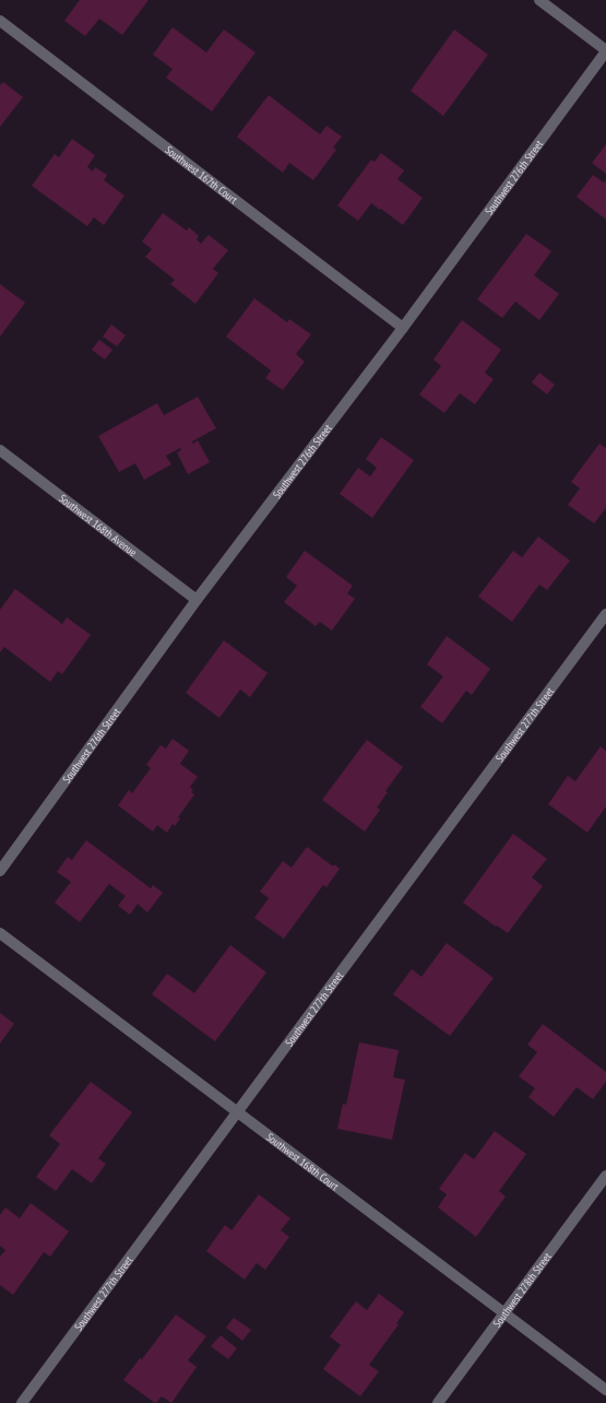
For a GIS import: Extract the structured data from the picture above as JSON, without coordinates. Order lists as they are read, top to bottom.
{
  "streets": {
    "street": [
      "Southwest 167th Court",
      "Southwest 276th Street",
      "Southwest 168th Avenue",
      "Southwest 277th Street",
      "Southwest 168th Court",
      "Southwest 278th Street"
    ]
  },
  "crossings": [
    ["Southwest 167th Court", "Southwest 276th Street"],
    ["Southwest 276th Street", "Southwest 168th Avenue"],
    ["Southwest 277th Street", "Southwest 168th Court"],
    ["Southwest 168th Court", "Southwest 278th Street"]
  ]
}
